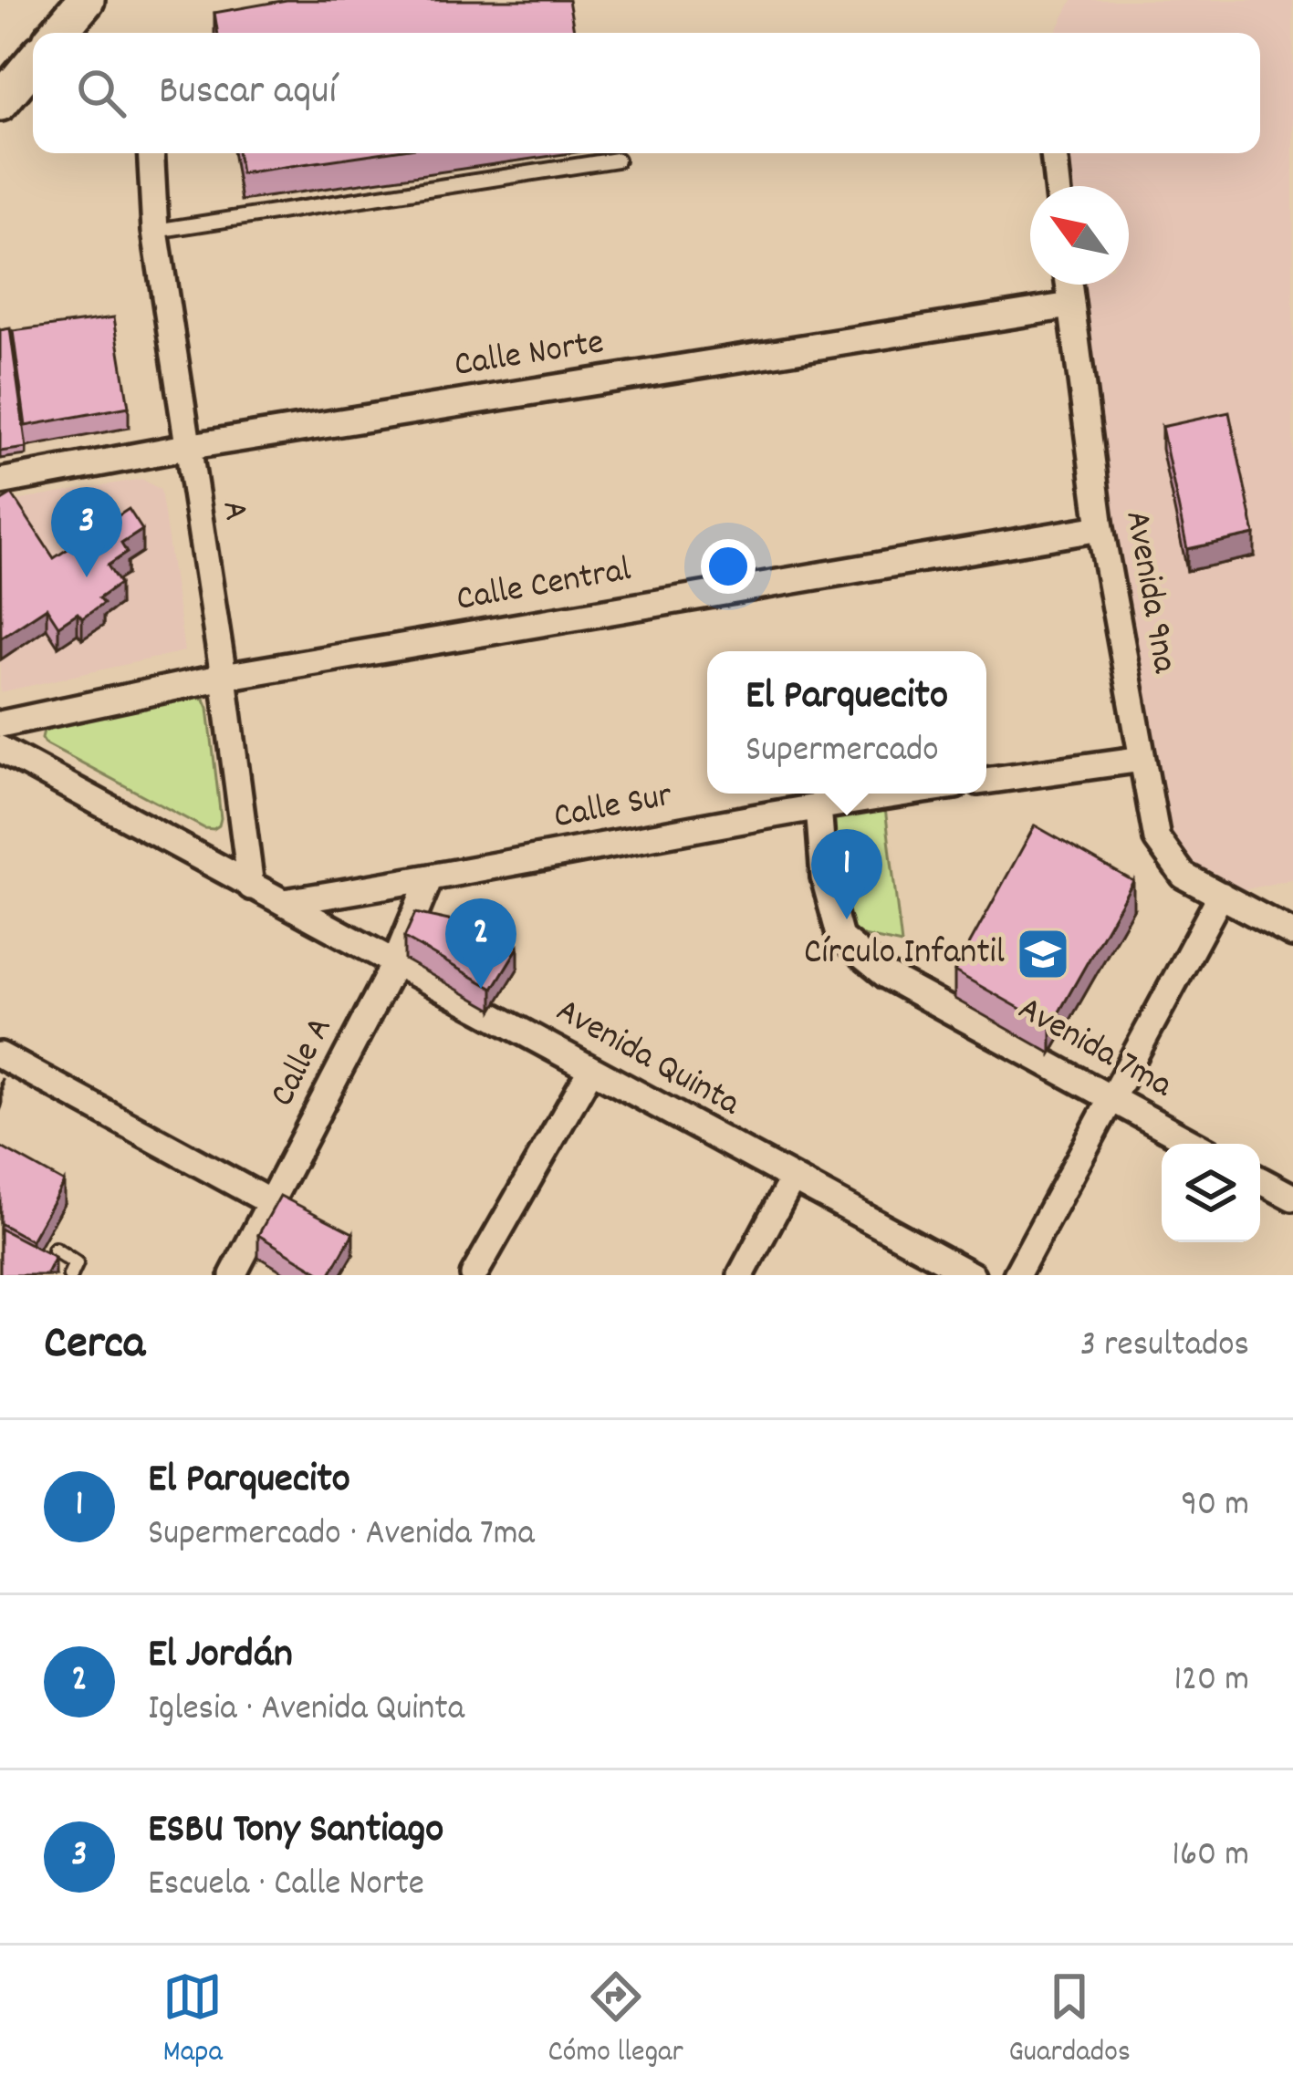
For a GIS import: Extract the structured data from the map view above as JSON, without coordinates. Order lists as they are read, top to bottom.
{
  "streets": {
    "street": [
      "Calle Norte",
      "A",
      "Calle Central",
      "Avenida 9na",
      "Calle Sur",
      "Avenida 7ma",
      "Avenida Quinta",
      "Calle A"
    ]
  },
  "crossings": [
    ["Calle Norte", "A"],
    ["Calle Norte", "Avenida 9na"],
    ["A", "Calle Central"],
    ["A", "Avenida Quinta"],
    ["Calle Central", "Avenida 9na"],
    ["Calle Sur", "Avenida 7ma"],
    ["Calle Sur", "Avenida Quinta"],
    ["Calle Sur", "Calle A"],
    ["Avenida Quinta", "Calle A"]
  ],
  "places": {
    "school or university": ["Círculo Infantil"]
  },
  "north": "top left",
  "page": {
    "search": "Buscar aquí",
    "pins": ["3", "1", "2"],
    "popup": ["El Parquecito", "Supermercado"],
    "heading": ["Cerca", "3 resultados"],
    "list": [
      {
        "mark": "1",
        "name": "El Parquecito",
        "note": "Supermercado · Avenida 7ma",
        "value": "90 m"
      },
      {
        "mark": "2",
        "name": "El Jordán",
        "note": "Iglesia · Avenida Quinta",
        "value": "120 m"
      },
      {
        "mark": "3",
        "name": "ESBU Tony Santiago",
        "note": "Escuela · Calle Norte",
        "value": "160 m"
      }
    ],
    "nav": ["Mapa", "Cómo llegar", "Guardados"]
  }
}
